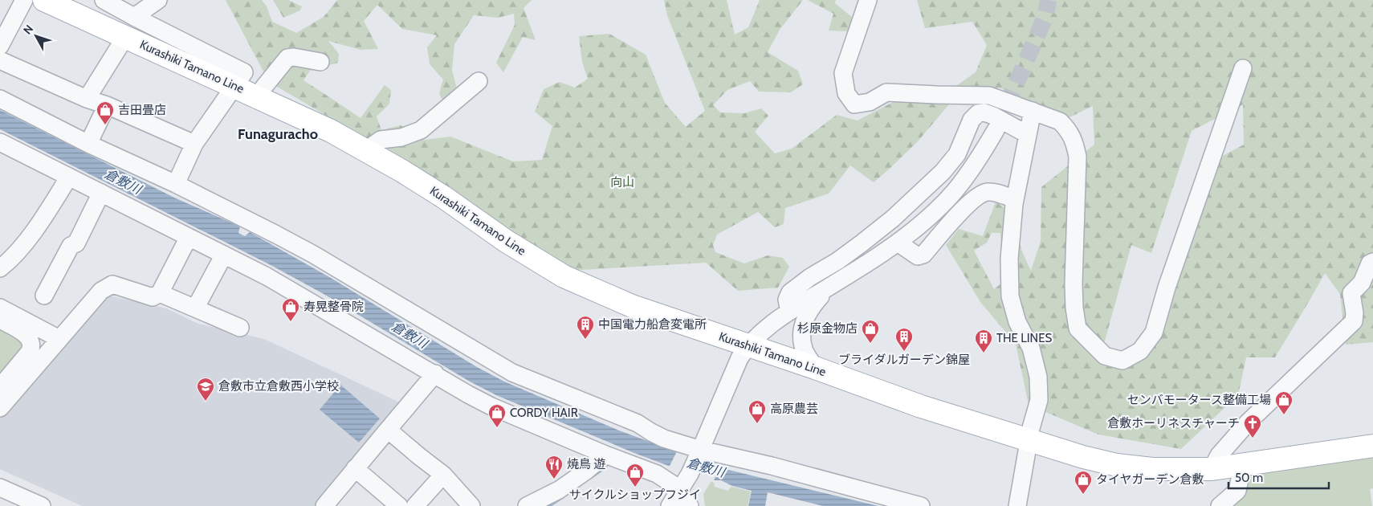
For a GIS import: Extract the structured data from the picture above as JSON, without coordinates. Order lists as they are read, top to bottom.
{
  "streets": {
    "main road": ["Kurashiki Tamano Line"]
  },
  "districts": ["Funaguracho"],
  "water": ["倉敷川"],
  "parks": ["向山"],
  "places": {
    "shop": [
      "吉田畳店",
      "寿晃整骨院",
      "杉原金物店",
      "センバモータース整備工場",
      "高原農芸",
      "CORDY HAIR",
      "サイクルショップフジイ",
      "タイヤガーデン倉敷"
    ],
    "building": ["中国電力船倉変電所", "ブライダルガーデン錦屋", "THE LINES"],
    "school or university": ["倉敷市立倉敷西小学校"],
    "church": ["倉敷ホーリネスチャーチ"],
    "restaurant": ["焼鳥 遊"]
  },
  "scale_bar": "50 m",
  "north": "top left"
}
